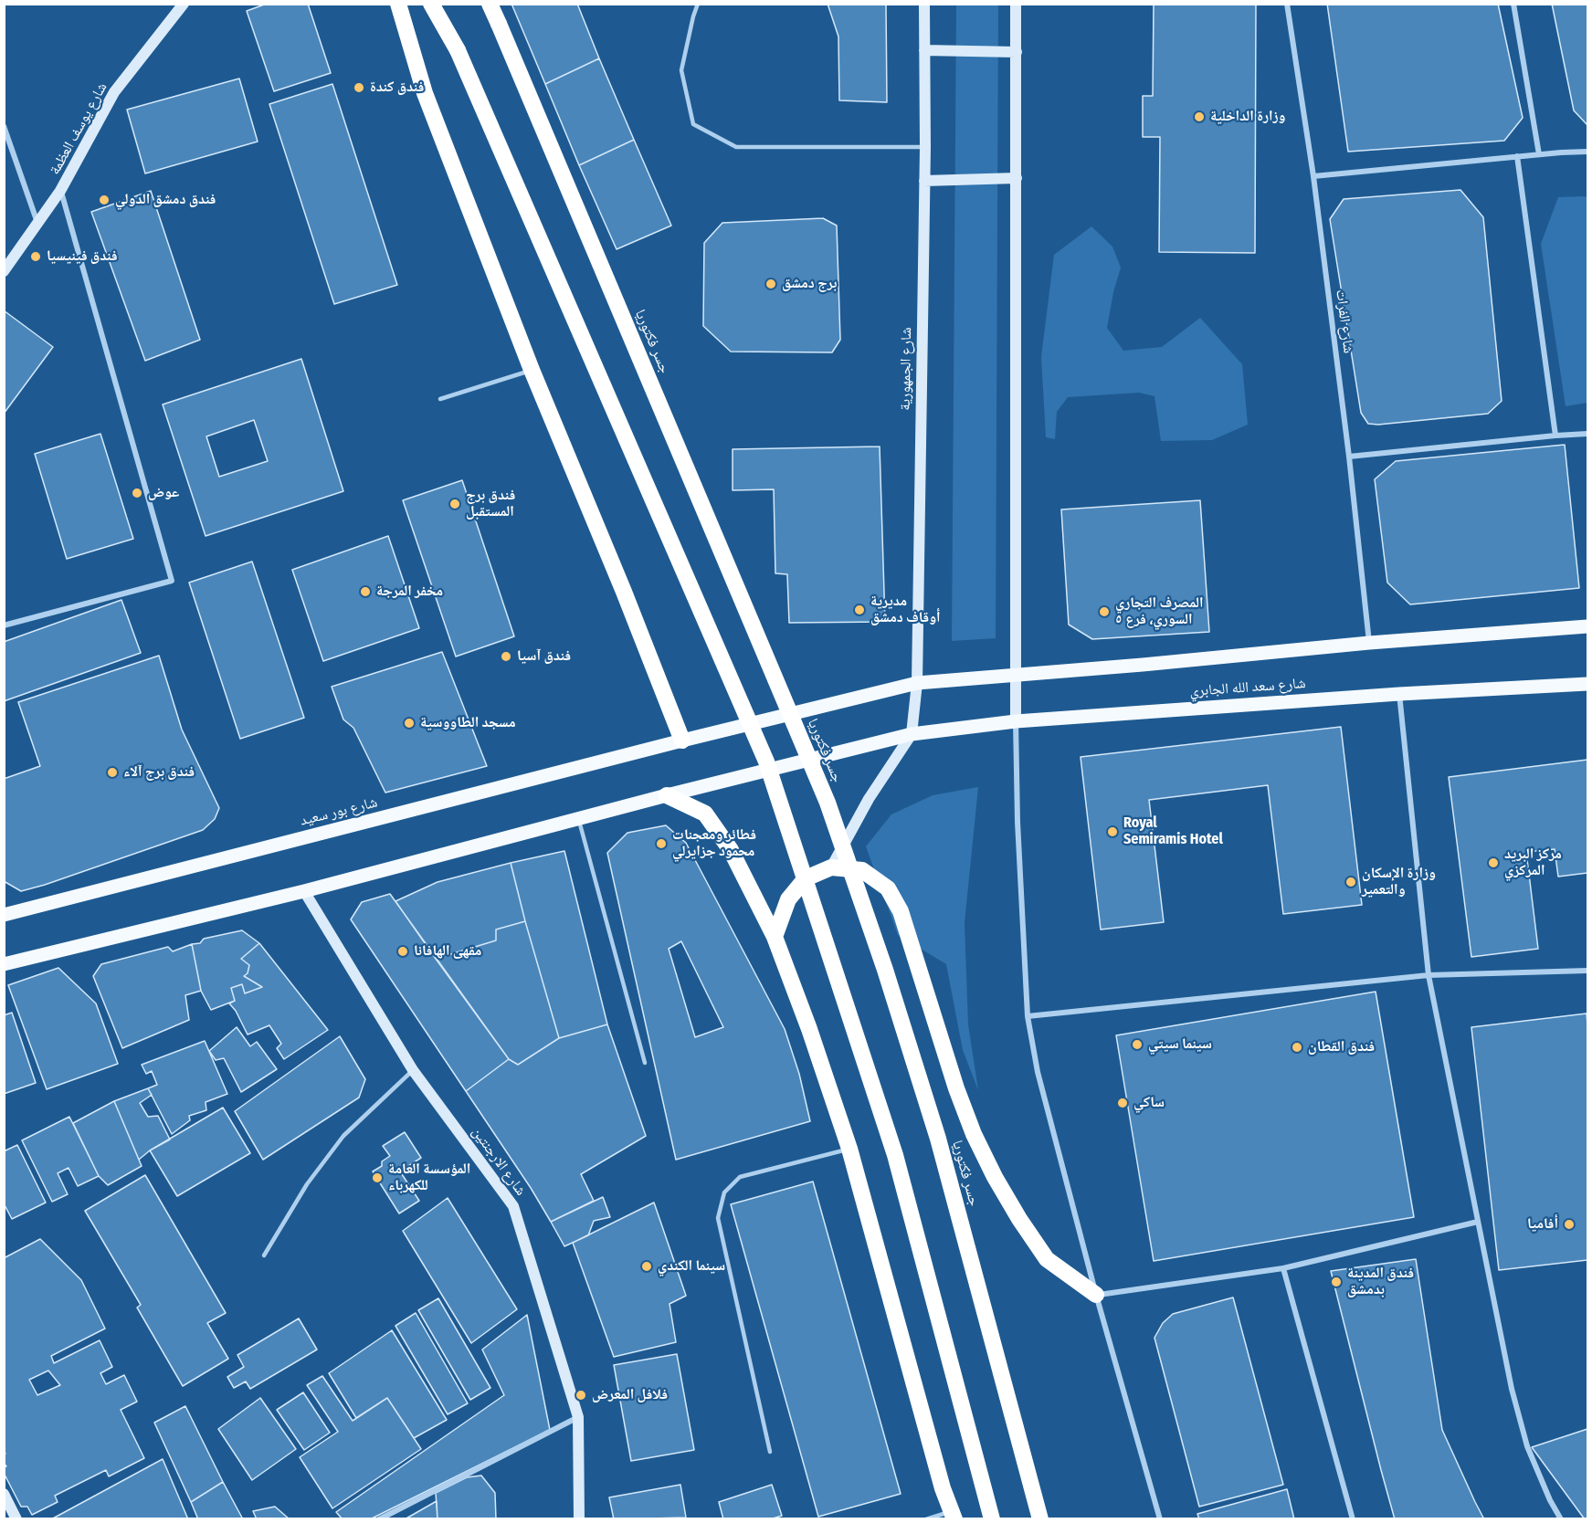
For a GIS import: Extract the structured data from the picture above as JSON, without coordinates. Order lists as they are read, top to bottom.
{
  "streets": {
    "highway": ["جسر فكتوريا"],
    "main road": [
      "شارع يوسف العظمة",
      "شارع الجمهورية",
      "شارع سعد الله الجابري",
      "شارع بور سعيد",
      "شارع الارجنتين"
    ],
    "street": ["شارع الفرات"]
  },
  "crossings": [
    ["شارع الجمهورية", "شارع سعد الله الجابري"],
    ["شارع الجمهورية", "شارع بور سعيد"]
  ],
  "places": [
    "فندق كندة",
    "وزارة الداخلية",
    "فندق دمشق الدولي",
    "فندق فينيسيا",
    "برج دمشق",
    "عوض",
    "فندق برج المستقبل",
    "مخفر المرجة",
    "مديرية أوقاف دمشق",
    "المصرف التجاري السوري، فرع ٥",
    "فندق آسيا",
    "مسجد الطاووسية",
    "فندق برج آلاء",
    "Royal Semiramis Hotel",
    "فطائر ومعجنات محمود جزايرلي",
    "مركز البريد المركزي",
    "وزارة الإسكان والتعمير",
    "مقهى الهافانا",
    "سينما سيتي",
    "فندق القطان",
    "ساكي",
    "المؤسسة العامة للكهرباء",
    "أفاميا",
    "سينما الكندي",
    "فندق المدينة بدمشق",
    "فلافل المعرض"
  ]
}
